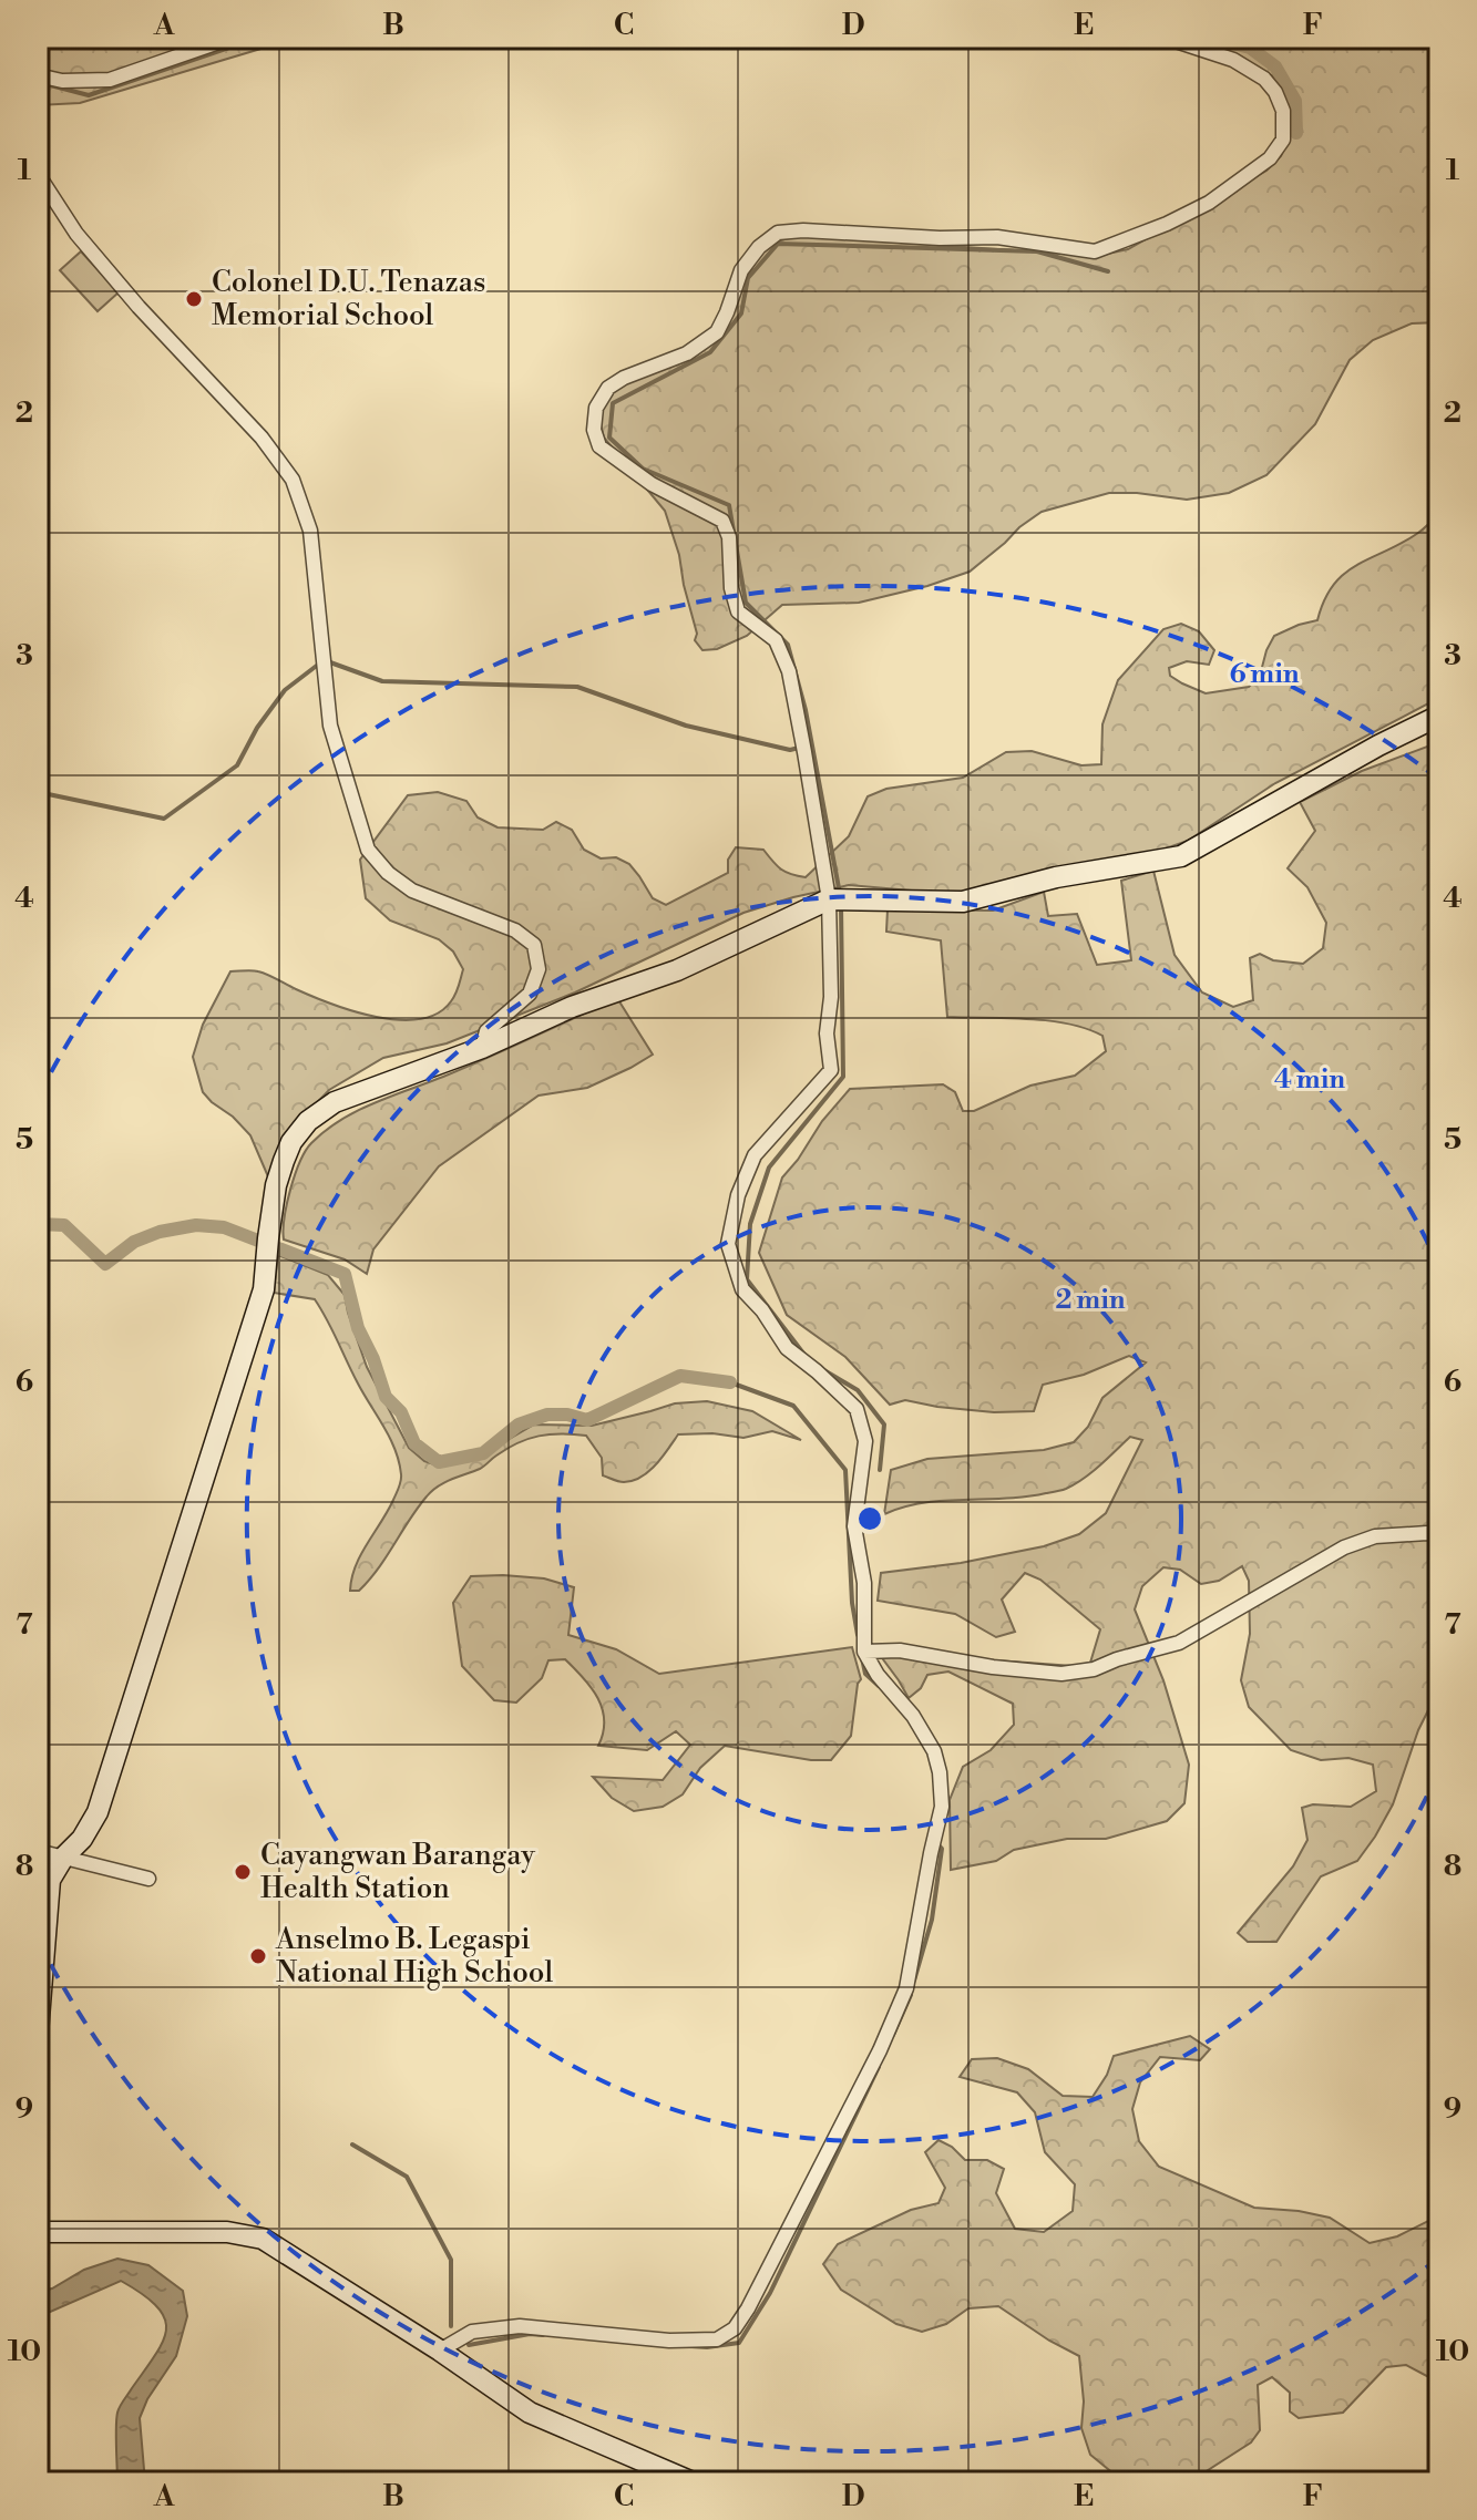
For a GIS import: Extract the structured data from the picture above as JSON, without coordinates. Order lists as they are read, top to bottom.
{
  "places": ["Colonel D.U. Tenazas Memorial School", "Cayangwan Barangay Health Station", "Anselmo B. Legaspi National High School"],
  "grid": {
    "columns": [
      "A",
      "B",
      "C",
      "D",
      "E",
      "F"
    ],
    "rows": [
      "1",
      "2",
      "3",
      "4",
      "5",
      "6",
      "7",
      "8",
      "9",
      "10"
    ]
  },
  "rings": ["6 min", "4 min", "2 min"]
}
